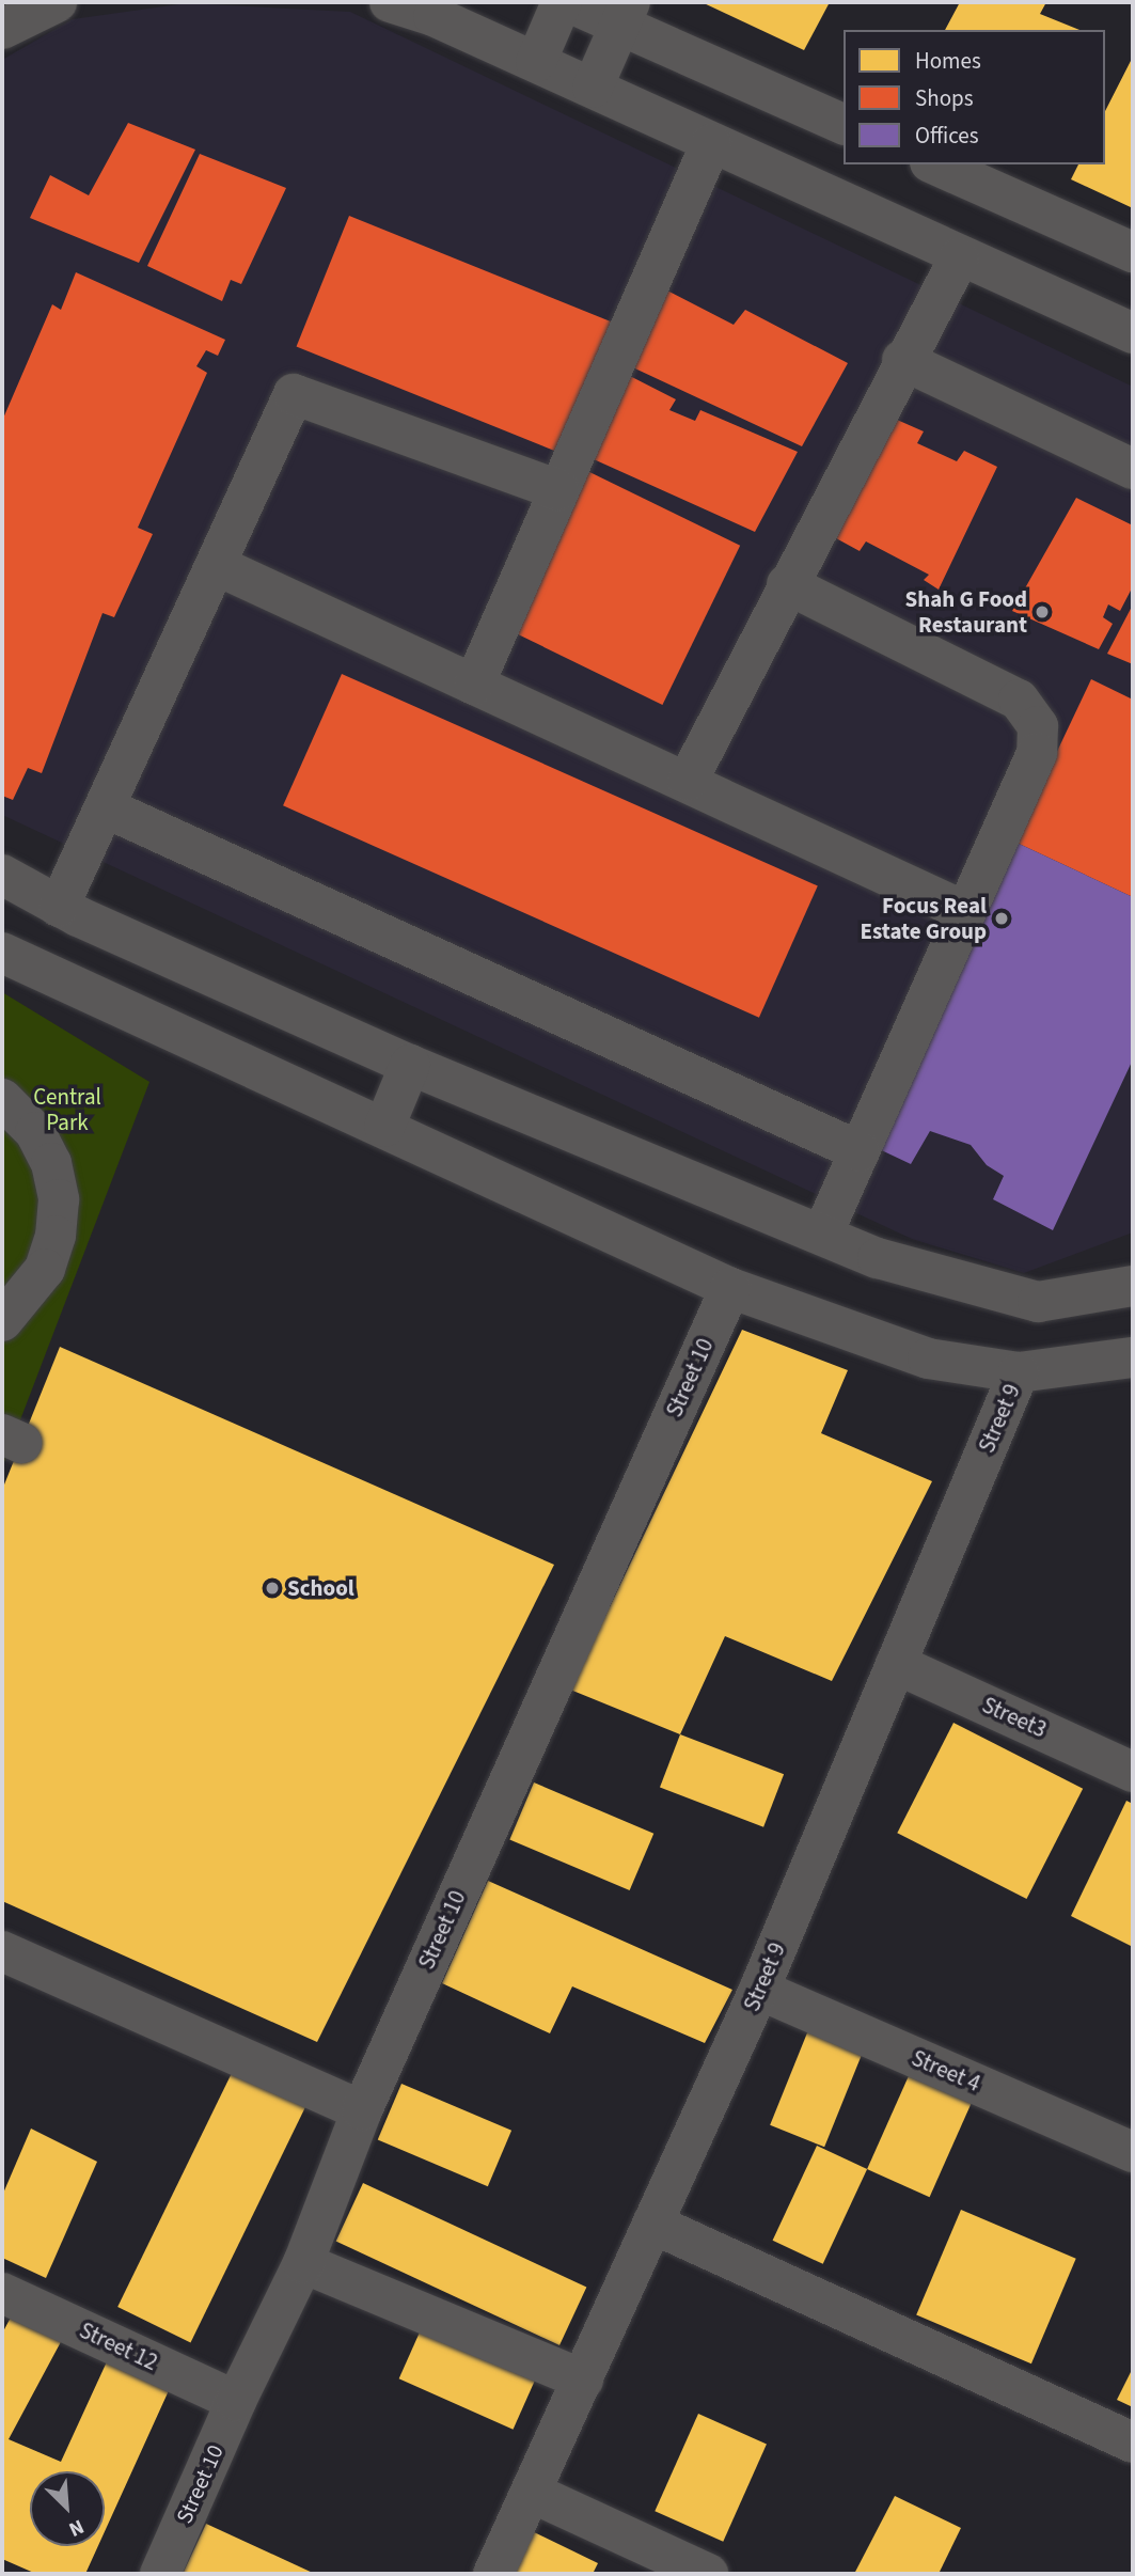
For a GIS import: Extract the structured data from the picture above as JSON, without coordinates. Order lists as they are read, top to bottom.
{
  "streets": {
    "street": [
      "Street 10",
      "Street 9",
      "Street3",
      "Street 4",
      "Street 12"
    ]
  },
  "crossings": [
    ["Street 10", "Street 12"],
    ["Street 9", "Street3"],
    ["Street 9", "Street 4"]
  ],
  "parks": ["Central Park"],
  "places": ["Shah G Food Restaurant", "Focus Real Estate Group", "School"],
  "legend": ["Homes", "Shops", "Offices"],
  "north": "bottom right"
}
